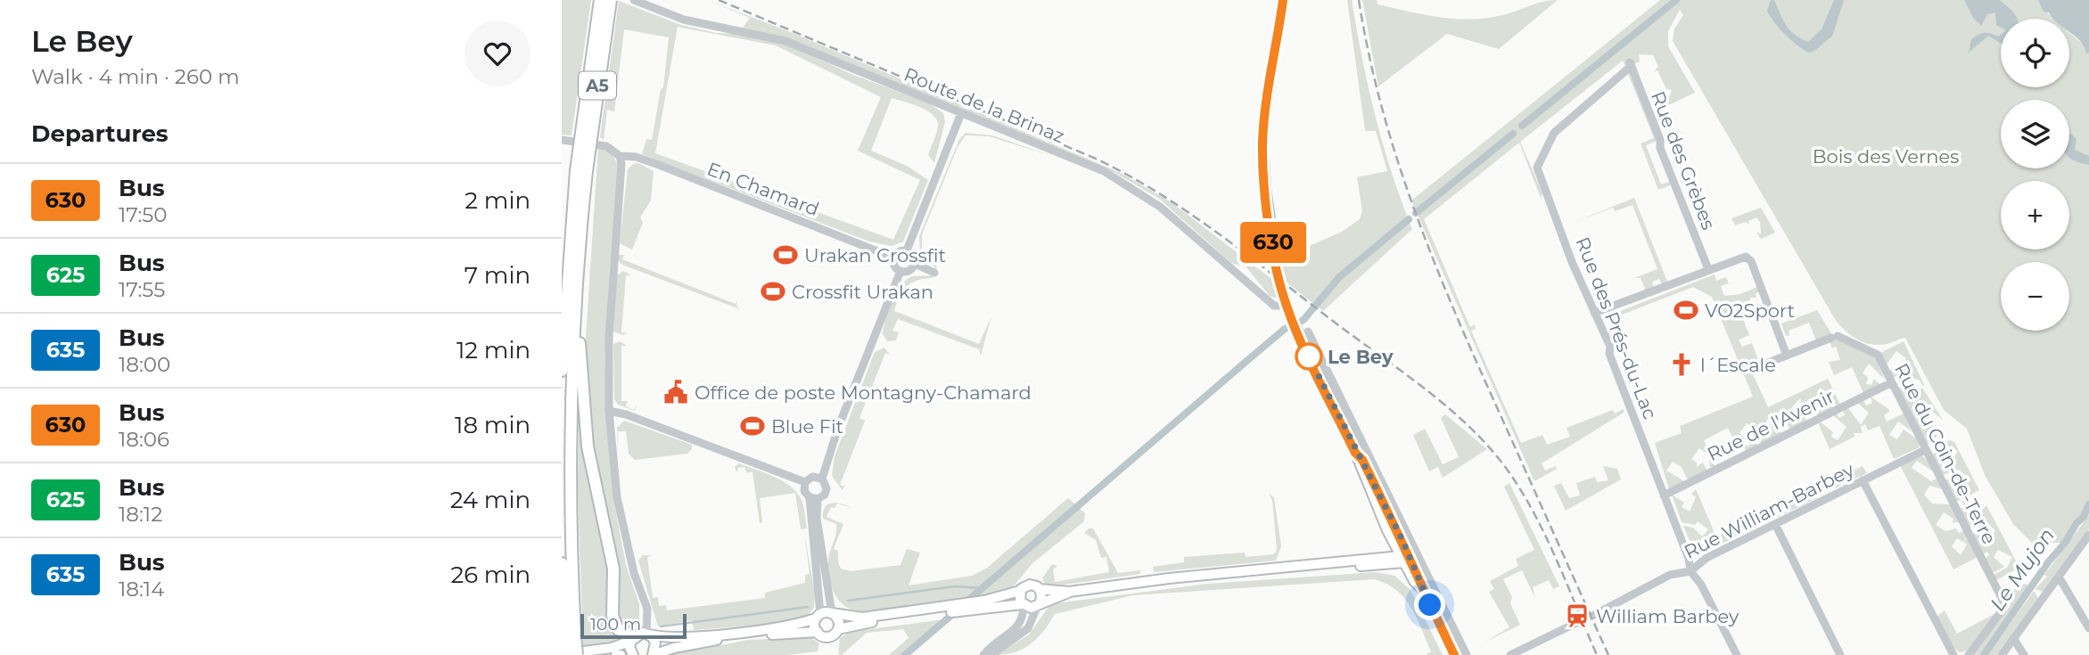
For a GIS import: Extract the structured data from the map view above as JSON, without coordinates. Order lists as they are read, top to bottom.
{
  "streets": {
    "highway": ["A5"],
    "street": [
      "Route de la Brinaz",
      "Rue des Grèbes",
      "En Chamard",
      "Rue des Prés-du-Lac",
      "Rue de l'Avenir",
      "Rue du Coin-de-Terre",
      "Rue William-Barbey"
    ]
  },
  "crossings": [
    ["Rue des Grèbes", "Rue des Prés-du-Lac"],
    ["Rue des Prés-du-Lac", "Rue de l'Avenir"],
    ["Rue des Prés-du-Lac", "Rue William-Barbey"],
    ["Rue de l'Avenir", "Rue du Coin-de-Terre"],
    ["Rue du Coin-de-Terre", "Rue William-Barbey"]
  ],
  "water": ["Le Mujon"],
  "parks": ["Bois des Vernes"],
  "places": {
    "sports": [
      "Urakan Crossfit",
      "Crossfit Urakan",
      "VO2Sport",
      "Blue Fit"
    ],
    "other": ["Le Bey"],
    "church": ["l´Escale"],
    "public building": ["Office de poste Montagny-Chamard"],
    "station": ["William Barbey"]
  },
  "lines": ["bus line 630"],
  "scale_bar": "100 m",
  "page": {
    "heading": [
      ["Le Bey", "Walk · 4 min · 260 m"],
      "Departures"
    ],
    "on_map": "630",
    "map_buttons": ["+", "−"],
    "list": [
      {
        "mark": "630",
        "name": "Bus",
        "note": "17:50",
        "value": "2 min"
      },
      {
        "mark": "625",
        "name": "Bus",
        "note": "17:55",
        "value": "7 min"
      },
      {
        "mark": "635",
        "name": "Bus",
        "note": "18:00",
        "value": "12 min"
      },
      {
        "mark": "630",
        "name": "Bus",
        "note": "18:06",
        "value": "18 min"
      },
      {
        "mark": "625",
        "name": "Bus",
        "note": "18:12",
        "value": "24 min"
      },
      {
        "mark": "635",
        "name": "Bus",
        "note": "18:14",
        "value": "26 min"
      }
    ],
    "scale": "100 m"
  }
}
